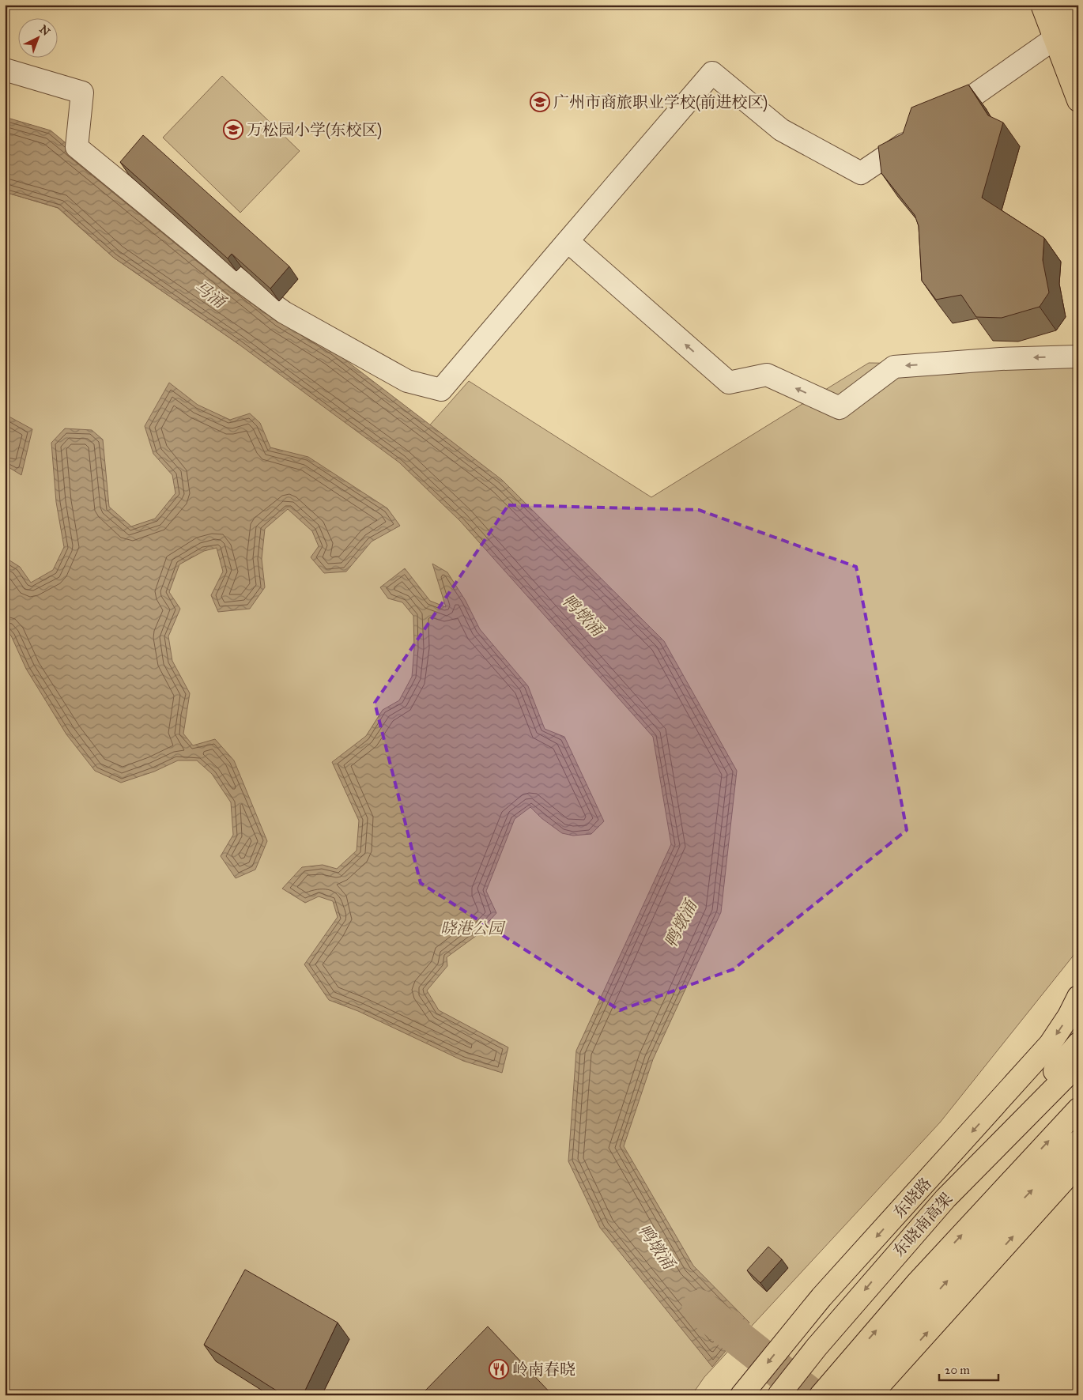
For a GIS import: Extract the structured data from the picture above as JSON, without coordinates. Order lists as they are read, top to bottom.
{
  "streets": {
    "main road": ["东晓路", "东晓南高架"]
  },
  "water": ["马涌", "鸭墩涌"],
  "parks": ["晓港公园"],
  "places": {
    "school or university": ["广州市商旅职业学校(前进校区)", "万松园小学(东校区)"],
    "restaurant": ["岭南春晓"]
  },
  "scale_bar": "20 m",
  "north": "top right"
}
